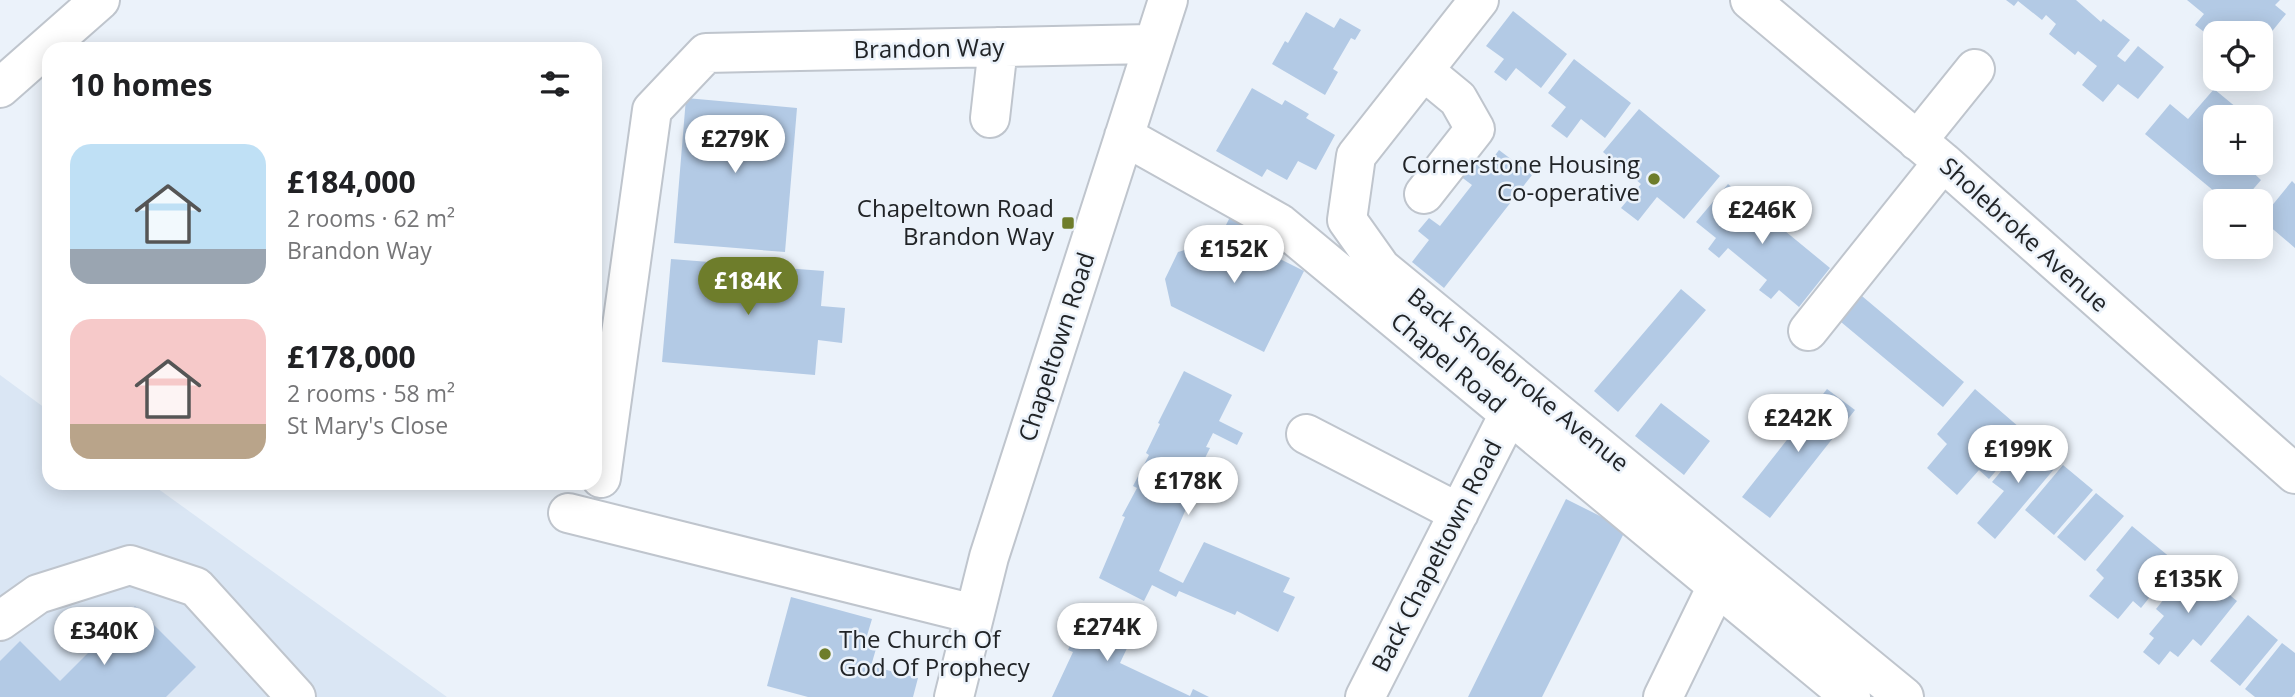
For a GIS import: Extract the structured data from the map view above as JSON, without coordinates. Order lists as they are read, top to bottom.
{
  "streets": {
    "street": [
      "Brandon Way",
      "Sholebroke Avenue",
      "Chapeltown Road",
      "Chapel Road",
      "Back Sholebroke Avenue",
      "Back Chapeltown Road"
    ]
  },
  "crossings": [
    ["Brandon Way", "Chapeltown Road"],
    ["Chapeltown Road", "Chapel Road"],
    ["Chapel Road", "Back Chapeltown Road"]
  ],
  "places": {
    "other": ["Cornerstone Housing Co-operative", "The Church Of God Of Prophecy"],
    "transit": ["Chapeltown Road Brandon Way"]
  },
  "page": {
    "map_buttons": ["+", "−"],
    "heading": "10 homes",
    "price": [
      "£279K",
      "£246K",
      "£152K",
      "£184K",
      "£242K",
      "£199K",
      "£178K",
      "£135K",
      "£274K",
      "£340K"
    ],
    "list": [
      {
        "name": "£184,000",
        "note": "2 rooms · 62 m² · Brandon Way"
      },
      {
        "name": "£178,000",
        "note": "2 rooms · 58 m² · St Mary's Close"
      }
    ]
  }
}
